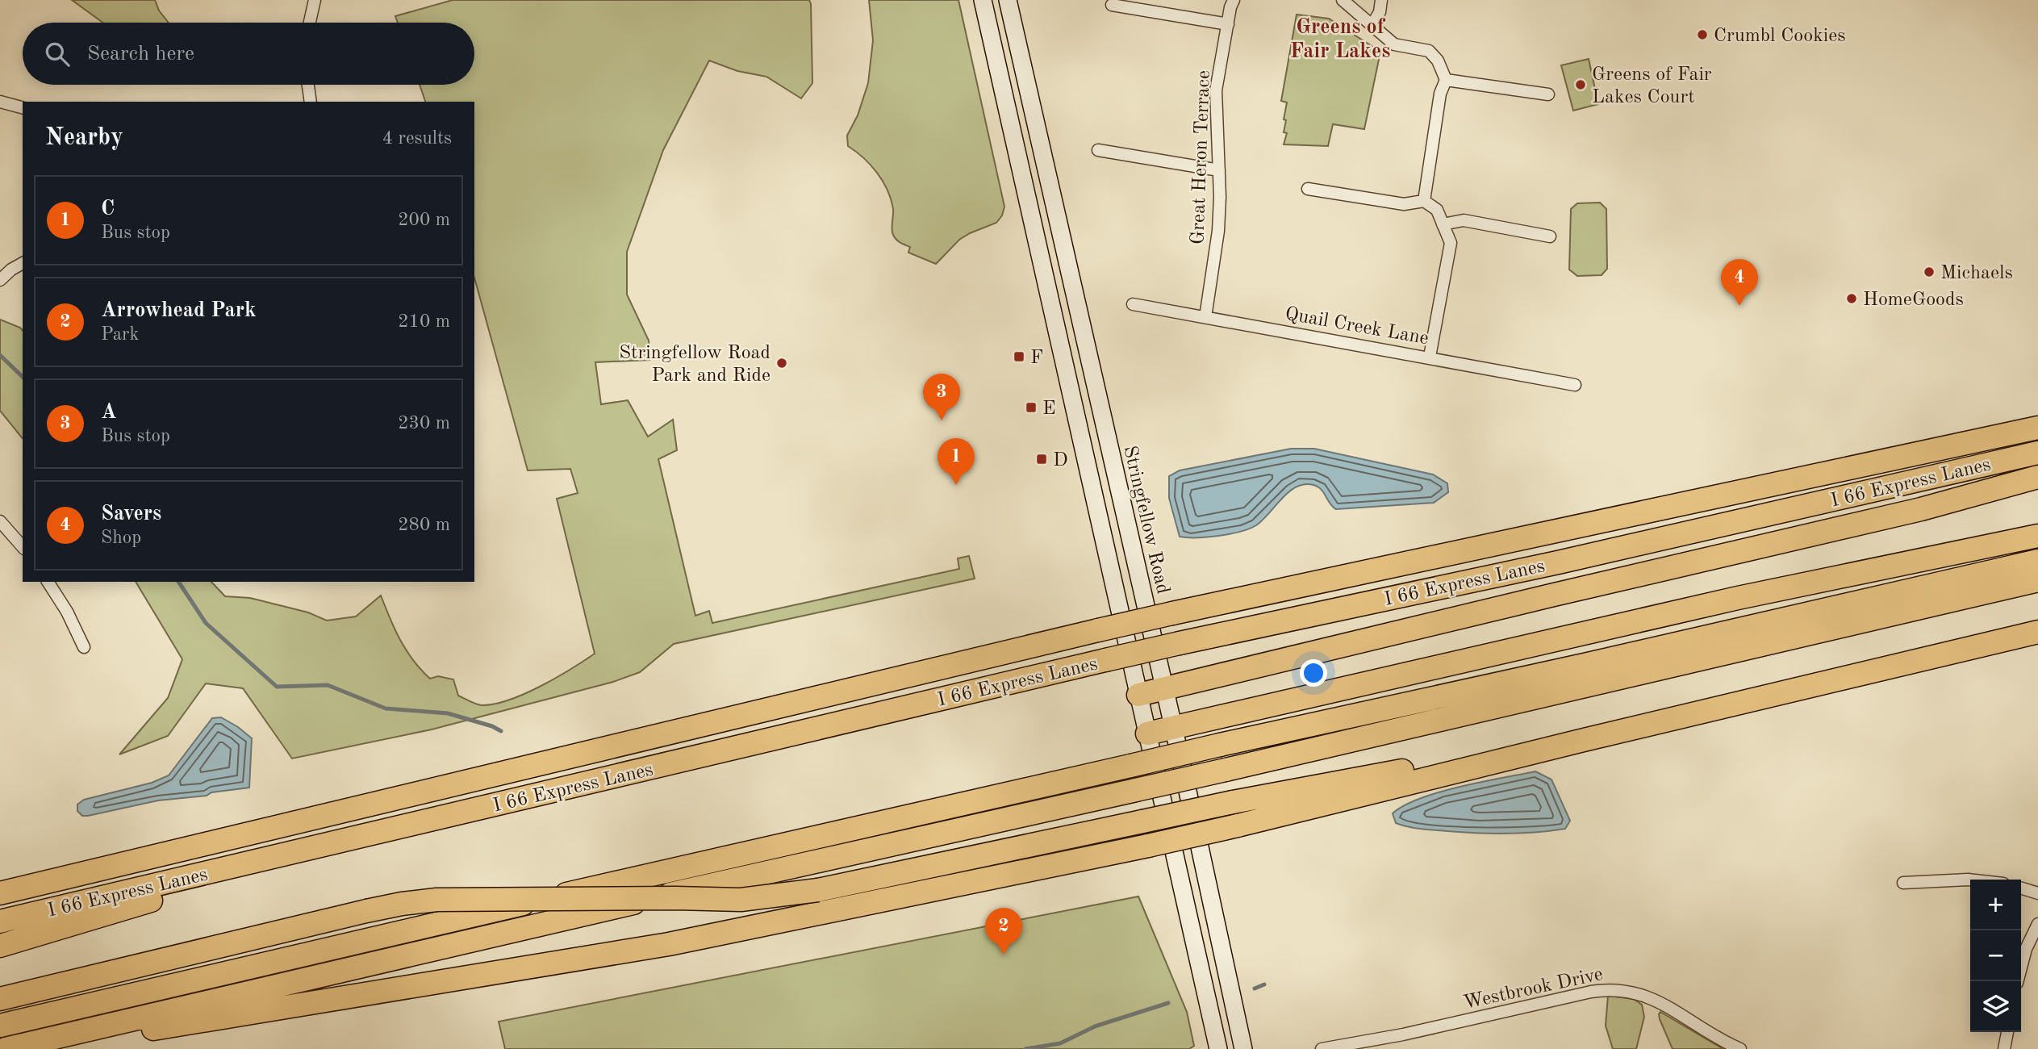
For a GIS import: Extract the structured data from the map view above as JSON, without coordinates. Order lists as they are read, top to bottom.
{
  "streets": {
    "highway": ["I 66 Express Lanes"],
    "main road": ["Stringfellow Road"],
    "street": ["Great Heron Terrace", "Quail Creek Lane", "Westbrook Drive"]
  },
  "crossings": [
    ["Great Heron Terrace", "Quail Creek Lane"]
  ],
  "districts": ["Greens of Fair Lakes"],
  "places": {
    "other": [
      "Crumbl Cookies",
      "Greens of Fair Lakes Court",
      "Michaels",
      "HomeGoods",
      "Stringfellow Road Park and Ride"
    ],
    "transit": ["F", "E", "D"]
  },
  "page": {
    "search": "Search here",
    "heading": ["Nearby", "4 results"],
    "list": [
      {
        "mark": "1",
        "name": "C",
        "note": "Bus stop",
        "value": "200 m"
      },
      {
        "mark": "2",
        "name": "Arrowhead Park",
        "note": "Park",
        "value": "210 m"
      },
      {
        "mark": "3",
        "name": "A",
        "note": "Bus stop",
        "value": "230 m"
      },
      {
        "mark": "4",
        "name": "Savers",
        "note": "Shop",
        "value": "280 m"
      }
    ],
    "pins": [
      "4",
      "3",
      "1",
      "2"
    ],
    "map_buttons": ["+", "−"]
  }
}
